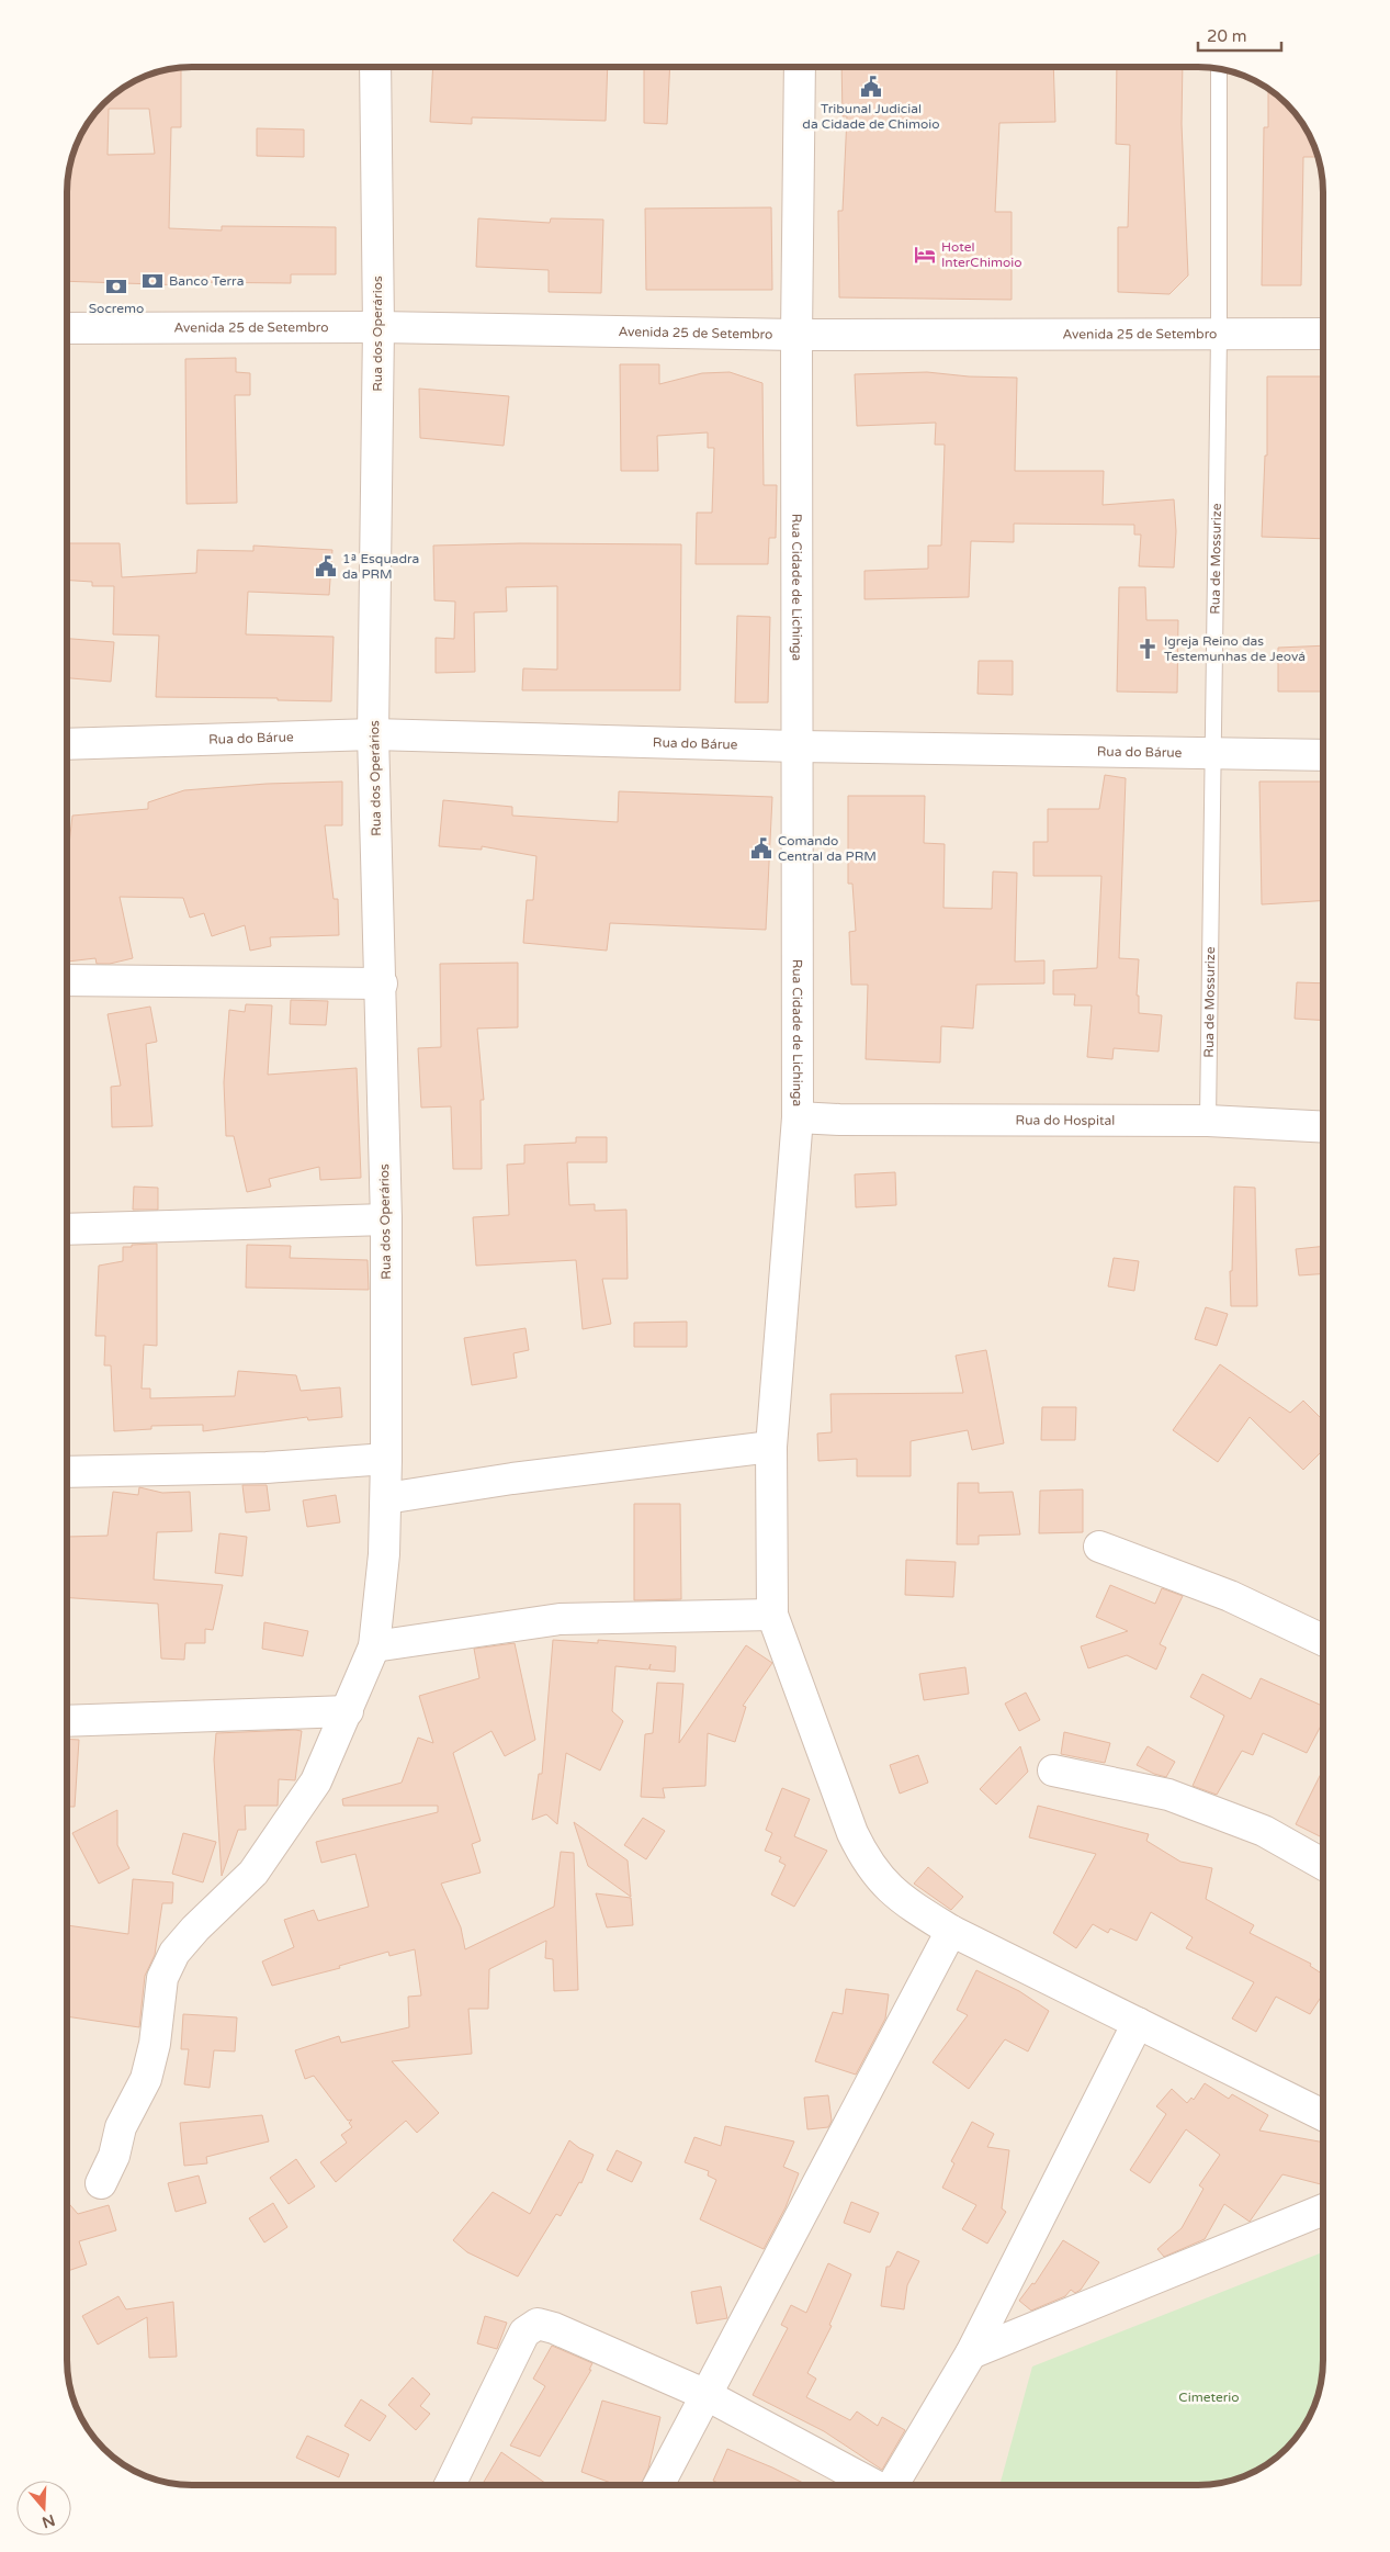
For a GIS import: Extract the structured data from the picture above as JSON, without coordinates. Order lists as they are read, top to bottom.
{
  "streets": {
    "street": [
      "Avenida 25 de Setembro",
      "Rua dos Operários",
      "Rua Cidade de Lichinga",
      "Rua do Bárue",
      "Rua do Hospital"
    ],
    "lane": ["Rua de Mossurize"]
  },
  "crossings": [
    ["Avenida 25 de Setembro", "Rua dos Operários"],
    ["Avenida 25 de Setembro", "Rua de Mossurize"],
    ["Avenida 25 de Setembro", "Rua Cidade de Lichinga"],
    ["Rua dos Operários", "Rua do Bárue"],
    ["Rua de Mossurize", "Rua do Bárue"],
    ["Rua de Mossurize", "Rua do Hospital"],
    ["Rua Cidade de Lichinga", "Rua do Bárue"],
    ["Rua Cidade de Lichinga", "Rua do Hospital"]
  ],
  "parks": ["Cimeterio"],
  "places": {
    "public building": ["Tribunal Judicial da Cidade de Chimoio", "1ª Esquadra da PRM", "Comando Central da PRM"],
    "hotel": ["Hotel InterChimoio"],
    "bank": ["Banco Terra", "Socremo"],
    "church": ["Igreja Reino das Testemunhas de Jeová"]
  },
  "scale_bar": "20 m",
  "north": "bottom"
}
